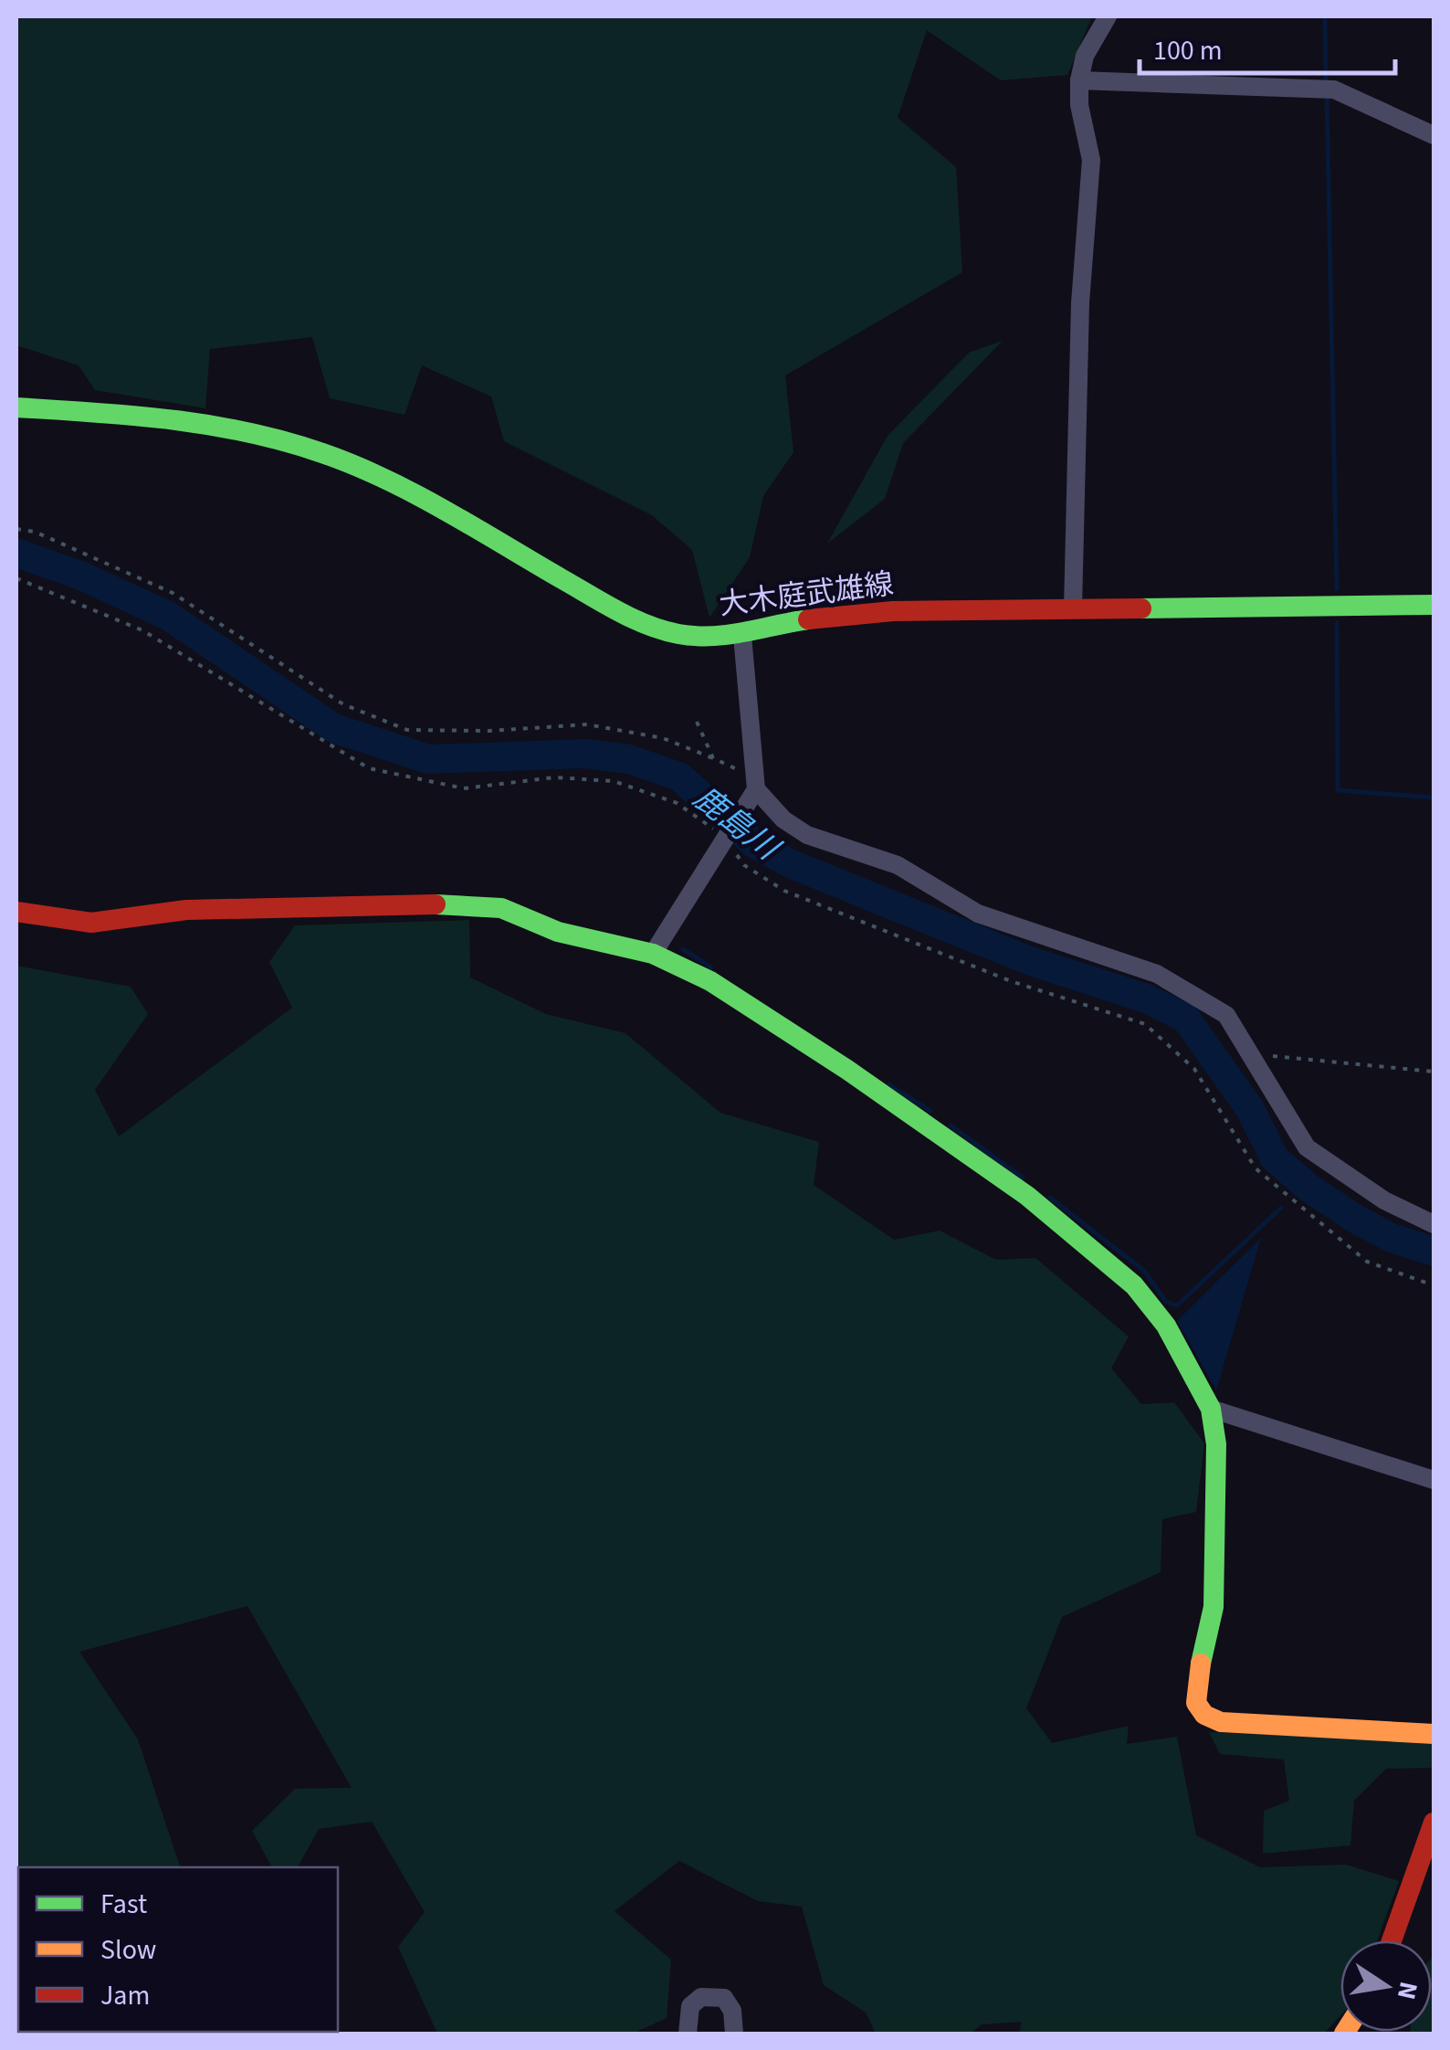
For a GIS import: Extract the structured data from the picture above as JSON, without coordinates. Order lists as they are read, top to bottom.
{
  "streets": {
    "street": ["大木庭武雄線"]
  },
  "water": ["鹿島川"],
  "legend": ["Fast", "Slow", "Jam"],
  "scale_bar": "100 m",
  "north": "right"
}
